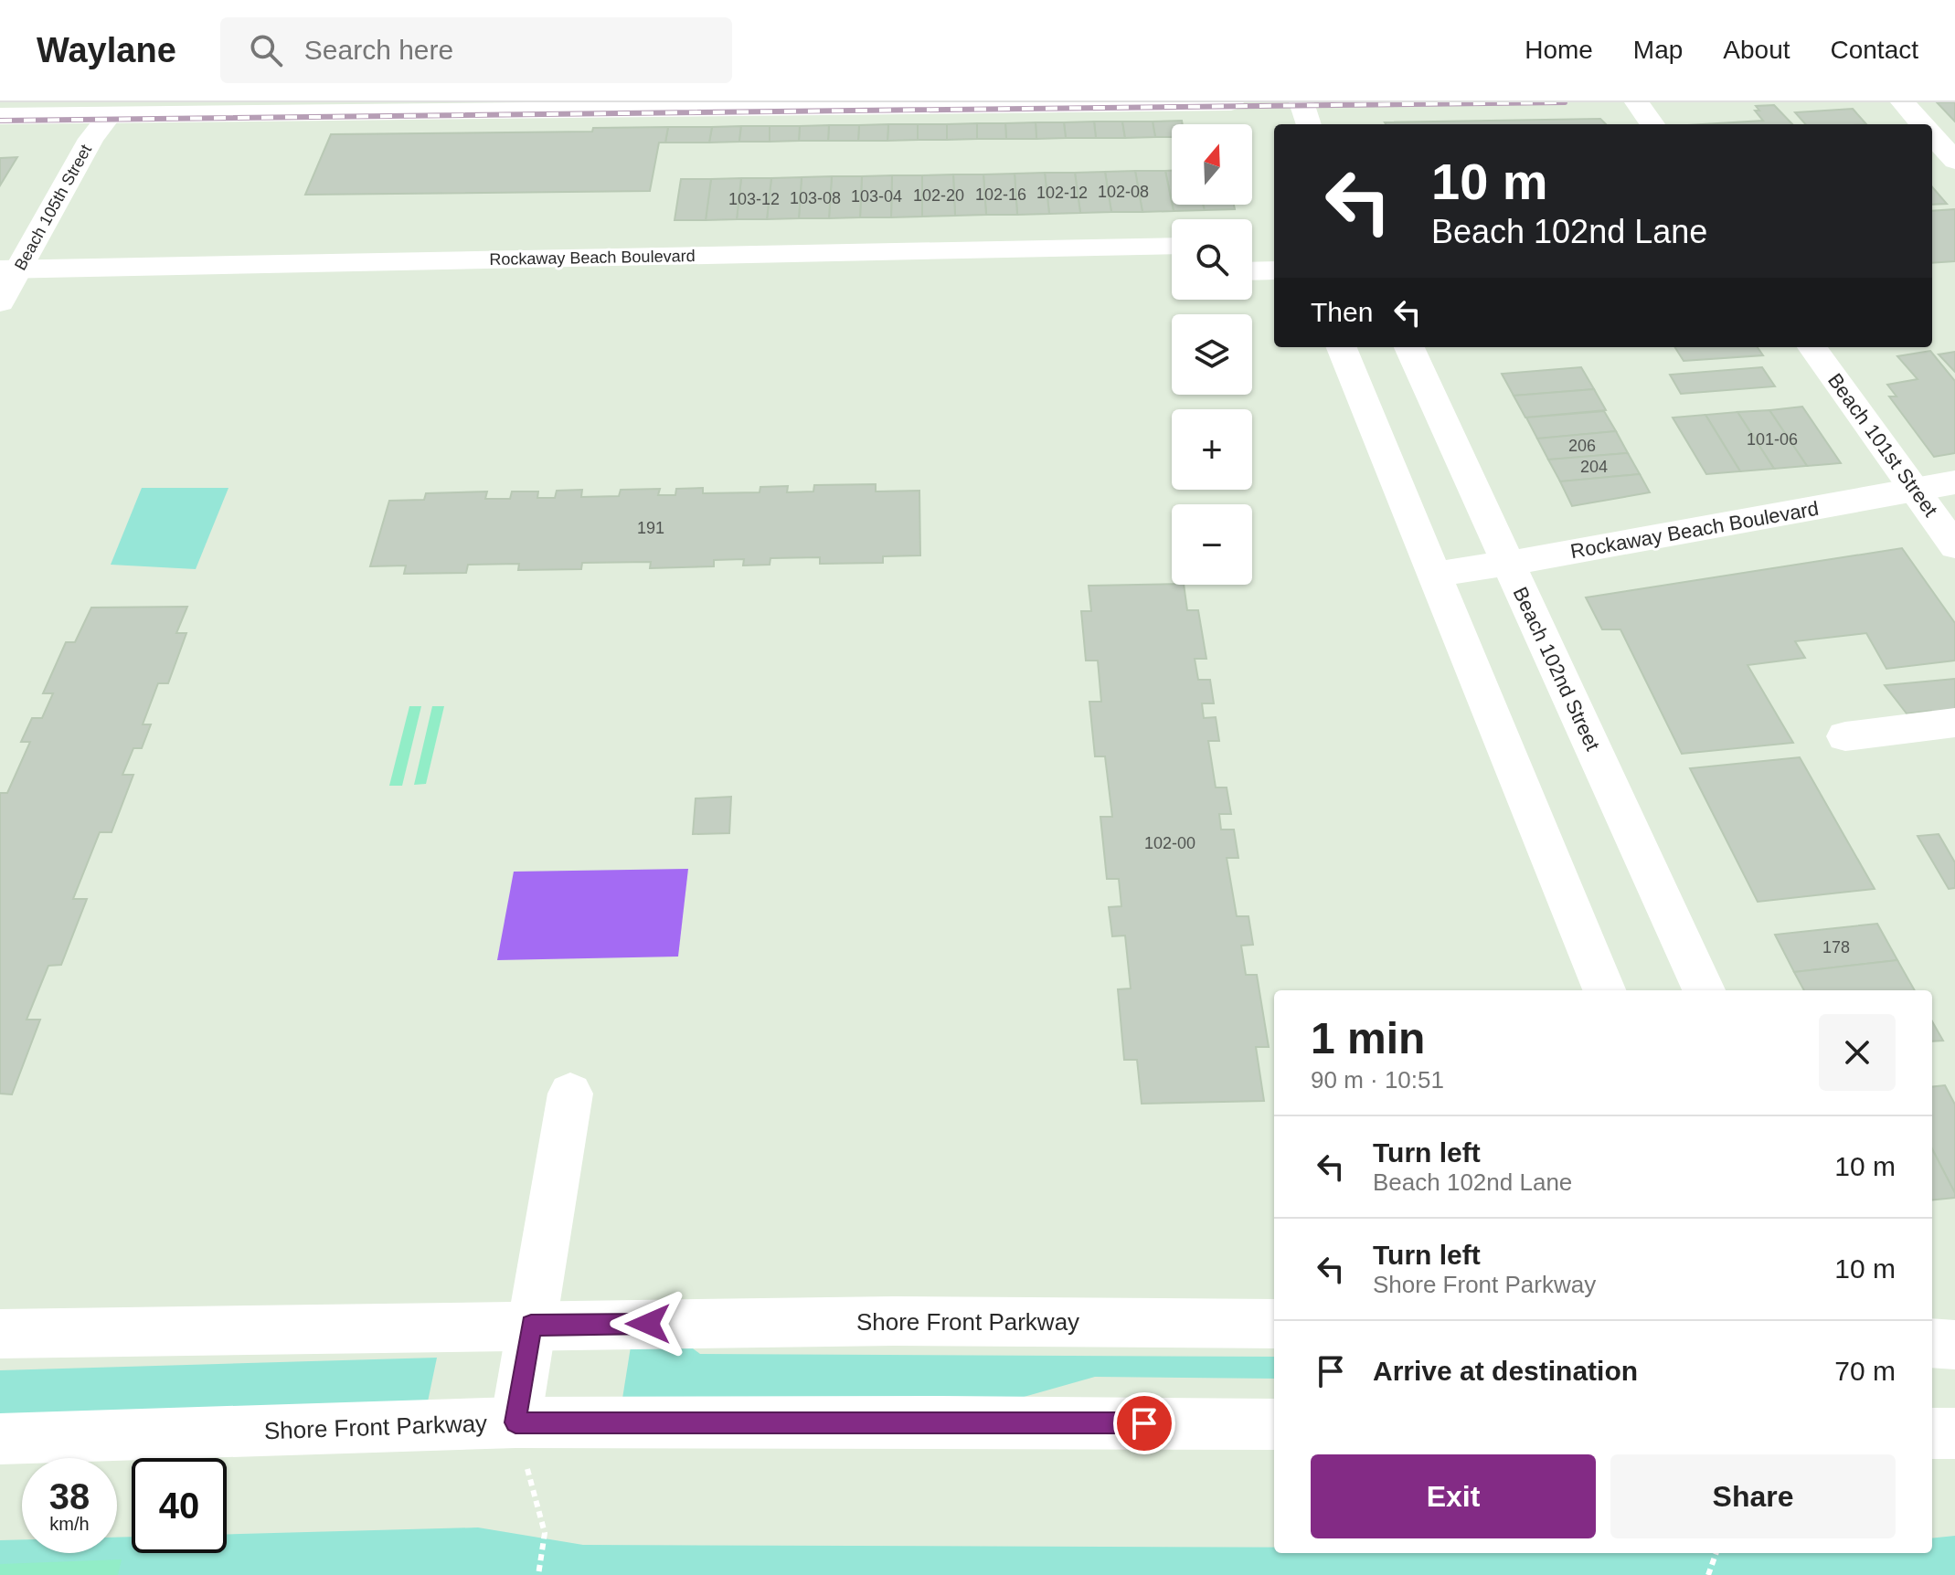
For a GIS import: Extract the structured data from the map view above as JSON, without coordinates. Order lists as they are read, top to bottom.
{
  "streets": {
    "street": [
      "Beach 105th Street",
      "Rockaway Beach Boulevard",
      "Beach 101st Street",
      "Beach 102nd Street",
      "Shore Front Parkway"
    ]
  },
  "crossings": [
    ["Beach 105th Street", "Rockaway Beach Boulevard"],
    ["Rockaway Beach Boulevard", "Beach 101st Street"],
    ["Rockaway Beach Boulevard", "Beach 102nd Street"]
  ],
  "house_numbers": [
    "102-08",
    "102-12",
    "102-16",
    "102-20",
    "103-04",
    "103-08",
    "103-12",
    "101-06",
    "206",
    "204",
    "191",
    "102-00",
    "178"
  ],
  "north": "top",
  "page": {
    "header": "Waylane",
    "search": "Search here",
    "nav": [
      "Home",
      "Map",
      "About",
      "Contact"
    ],
    "map_buttons": ["+", "−"],
    "turn": ["10 m", "Beach 102nd Lane"],
    "then": "Then",
    "heading": ["1 min", "90 m · 10:51"],
    "list": [
      {
        "name": "Turn left",
        "note": "Beach 102nd Lane",
        "value": "10 m"
      },
      {
        "name": "Turn left",
        "note": "Shore Front Parkway",
        "value": "10 m"
      },
      {
        "name": "Arrive at destination",
        "value": "70 m"
      }
    ],
    "buttons": ["Exit", "Share"],
    "speed": "38 km/h",
    "limit": "40"
  }
}
